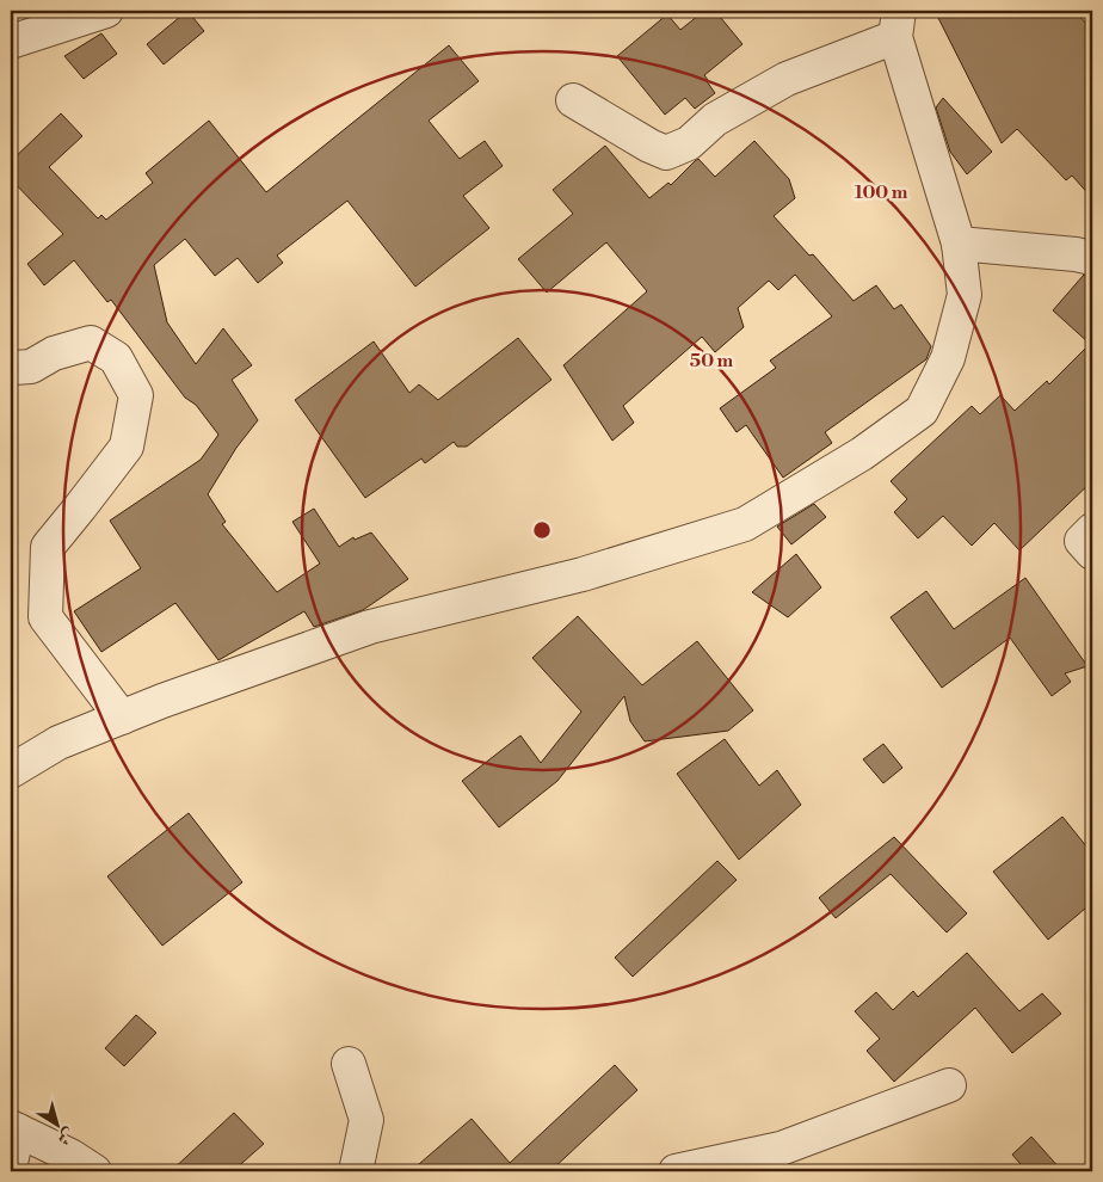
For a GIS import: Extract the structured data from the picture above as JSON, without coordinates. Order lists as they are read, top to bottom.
{
  "north": "bottom right",
  "rings": ["100 m", "50 m"]
}
